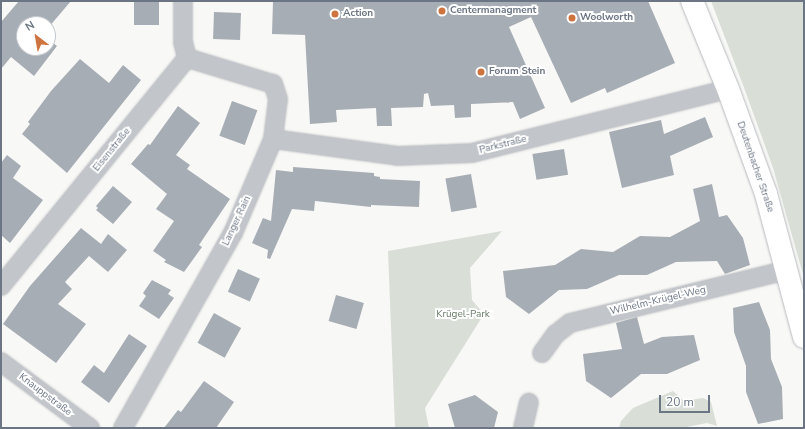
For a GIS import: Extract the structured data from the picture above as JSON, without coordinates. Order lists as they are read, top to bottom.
{
  "streets": {
    "street": [
      "Parkstraße",
      "Eisenstraße",
      "Deutenbacher Straße",
      "Langer Rain",
      "Wilhelm-Krügel-Weg",
      "Knauppstraße"
    ]
  },
  "crossings": [
    ["Parkstraße", "Deutenbacher Straße"],
    ["Parkstraße", "Langer Rain"],
    ["Eisenstraße", "Langer Rain"],
    ["Deutenbacher Straße", "Wilhelm-Krügel-Weg"]
  ],
  "parks": ["Krügel-Park"],
  "places": [
    "Centermanagment",
    "Action",
    "Woolworth",
    "Forum Stein"
  ],
  "scale_bar": "20 m",
  "north": "top left"
}
